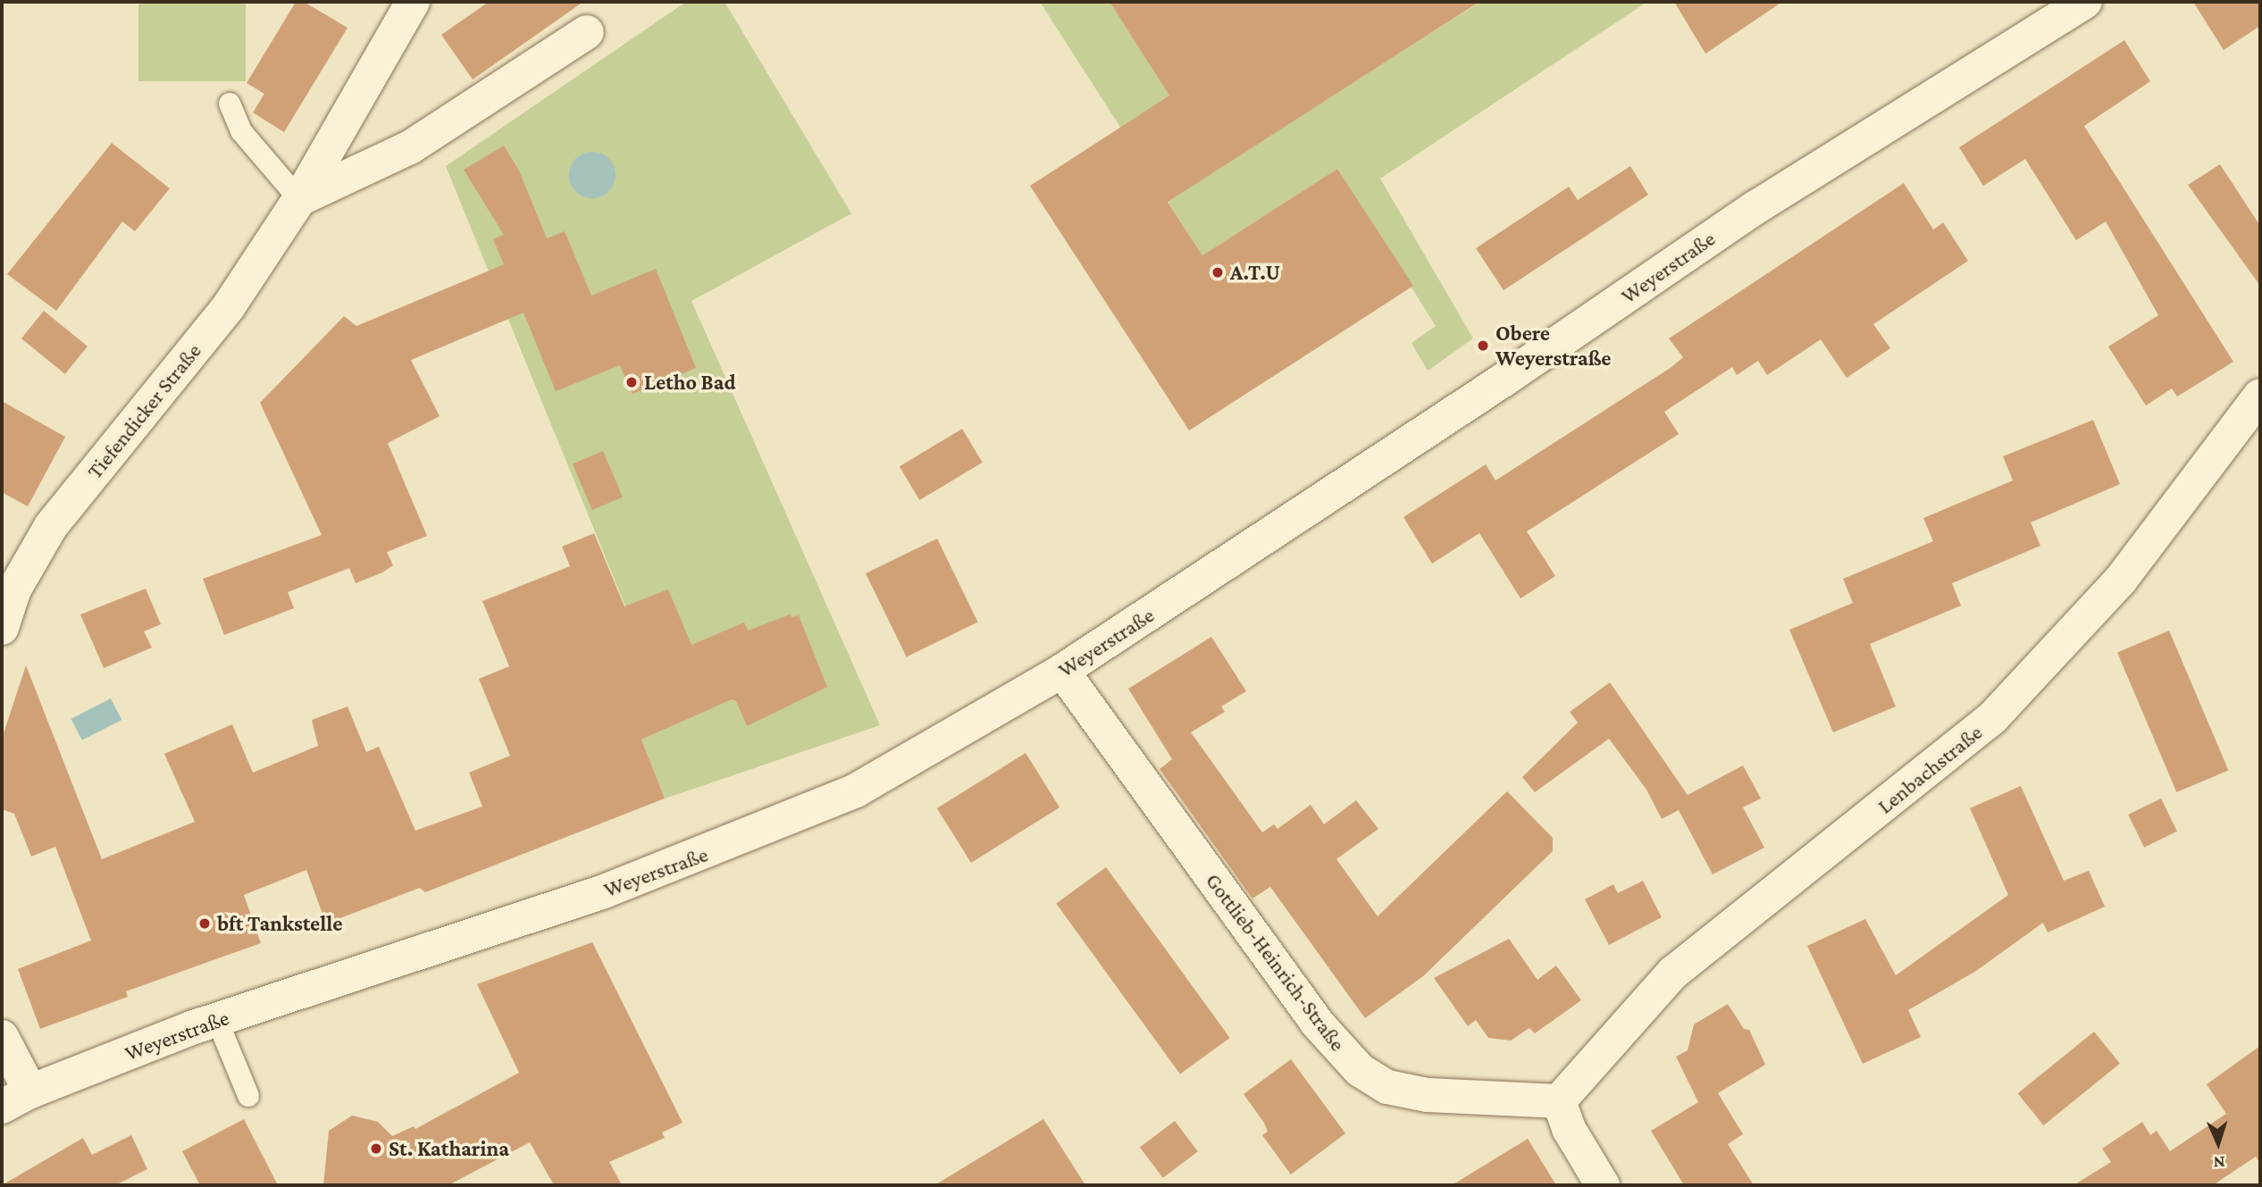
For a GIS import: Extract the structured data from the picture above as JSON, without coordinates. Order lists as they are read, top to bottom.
{
  "streets": {
    "street": [
      "Weyerstraße",
      "Tiefendicker Straße",
      "Lenbachstraße",
      "Gottlieb-Heinrich-Straße"
    ]
  },
  "crossings": [
    ["Weyerstraße", "Gottlieb-Heinrich-Straße"],
    ["Lenbachstraße", "Gottlieb-Heinrich-Straße"]
  ],
  "places": [
    "A.T.U",
    "Obere Weyerstraße",
    "Letho Bad",
    "bft Tankstelle",
    "St. Katharina"
  ],
  "north": "bottom"
}
